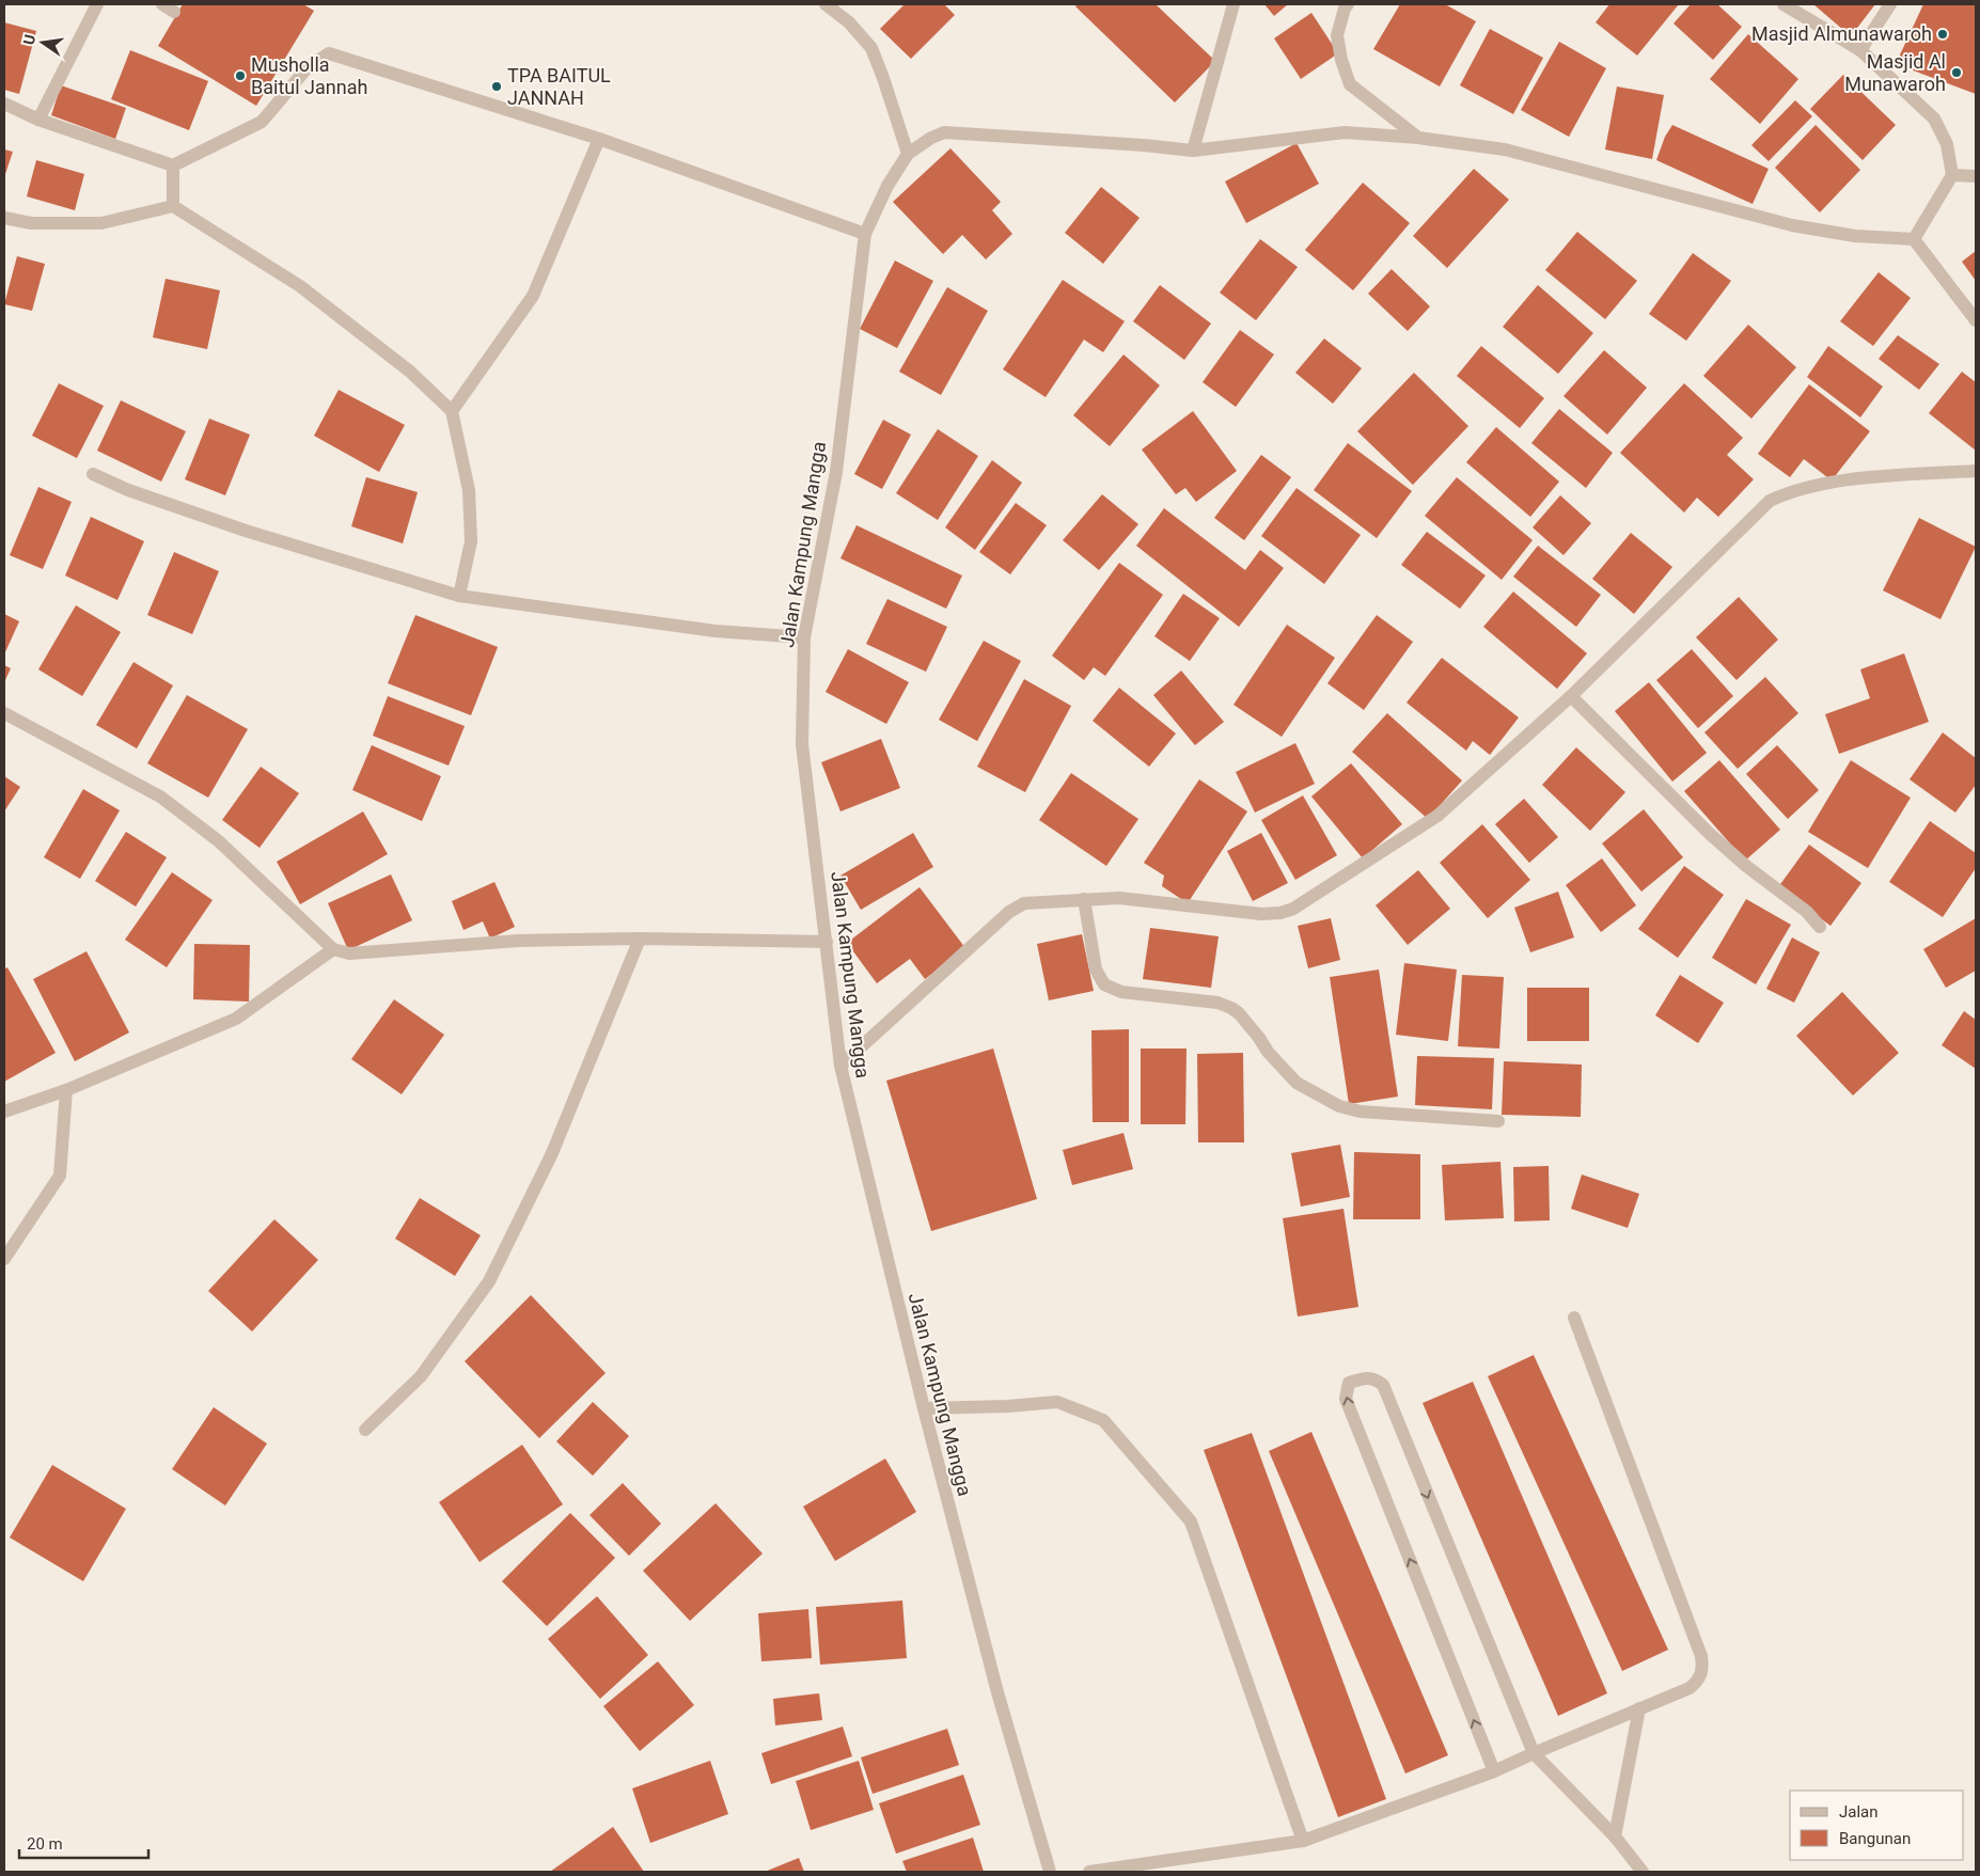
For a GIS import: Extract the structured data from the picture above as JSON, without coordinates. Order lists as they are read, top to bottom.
{
  "streets": {
    "street": ["Jalan Kampung Mangga"]
  },
  "places": [
    "Masjid Almunawaroh",
    "Masjid Al Munawaroh",
    "Musholla Baitul Jannah",
    "TPA BAITUL JANNAH"
  ],
  "legend": ["Jalan", "Bangunan"],
  "scale_bar": "20 m",
  "north": "left"
}
